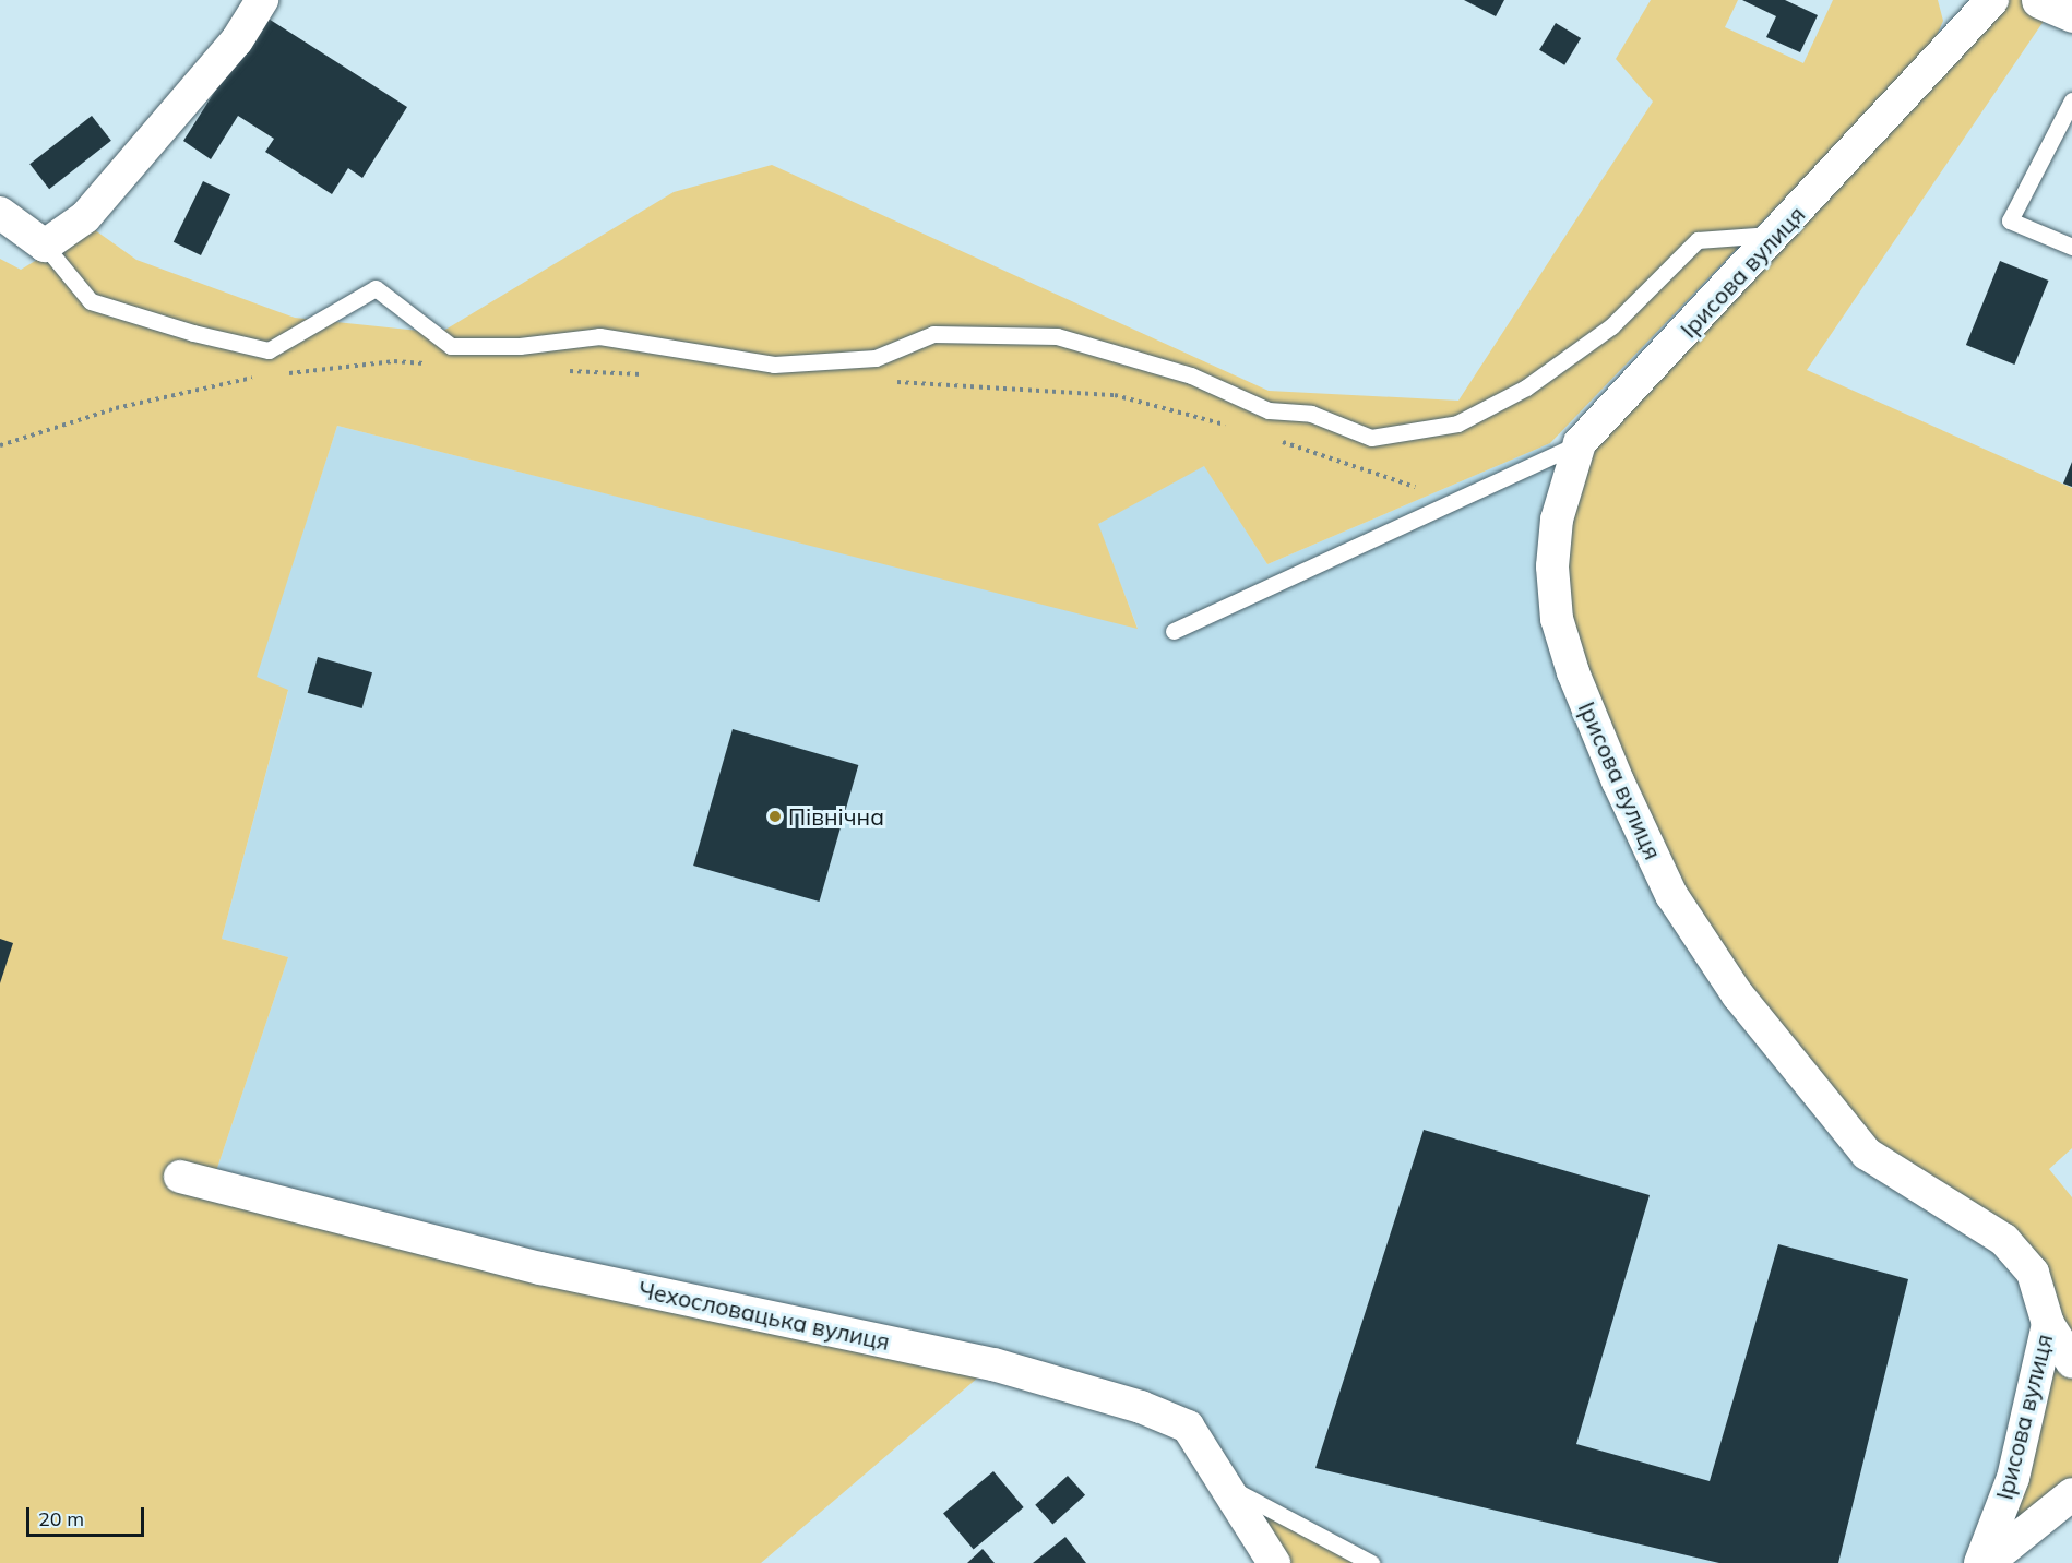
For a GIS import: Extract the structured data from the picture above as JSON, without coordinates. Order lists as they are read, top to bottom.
{
  "streets": {
    "street": ["Ірисова вулиця", "Чехословацька вулиця"]
  },
  "places": ["Північна"],
  "scale_bar": "20 m"
}
